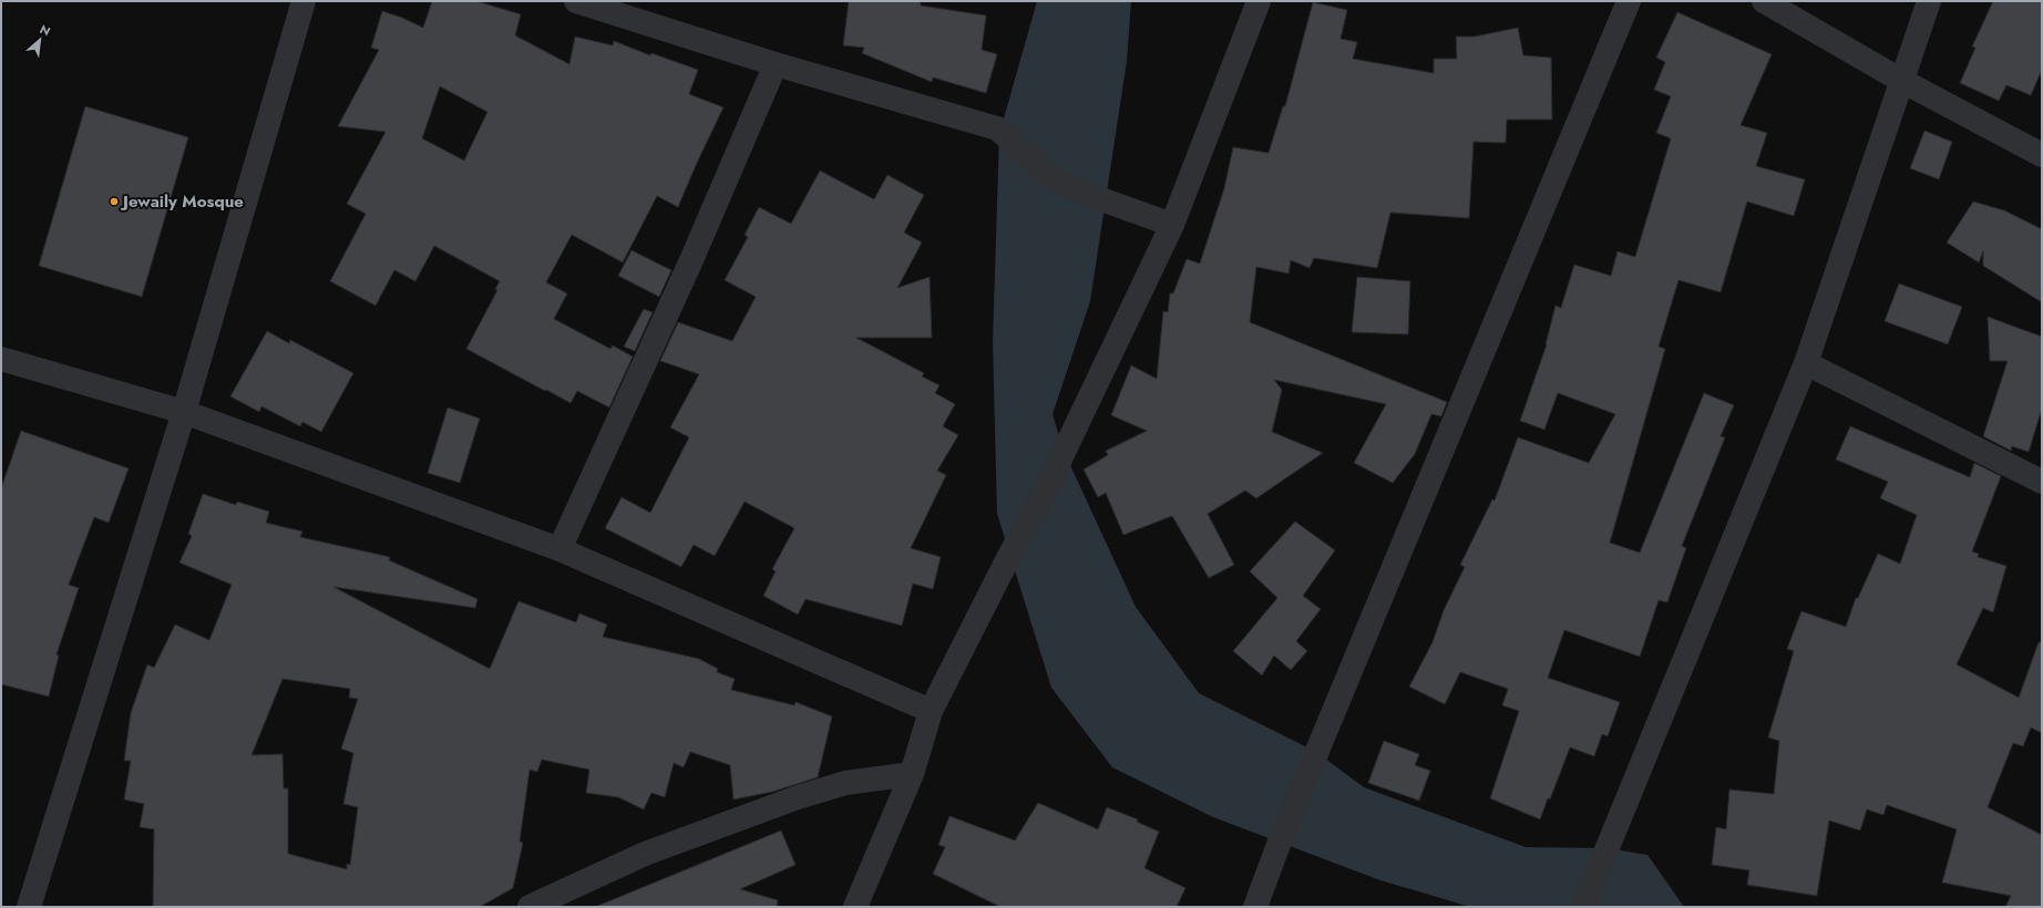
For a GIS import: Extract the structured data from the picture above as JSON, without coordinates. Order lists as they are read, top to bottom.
{
  "places": ["Jewaily Mosque"],
  "north": "top right"
}
